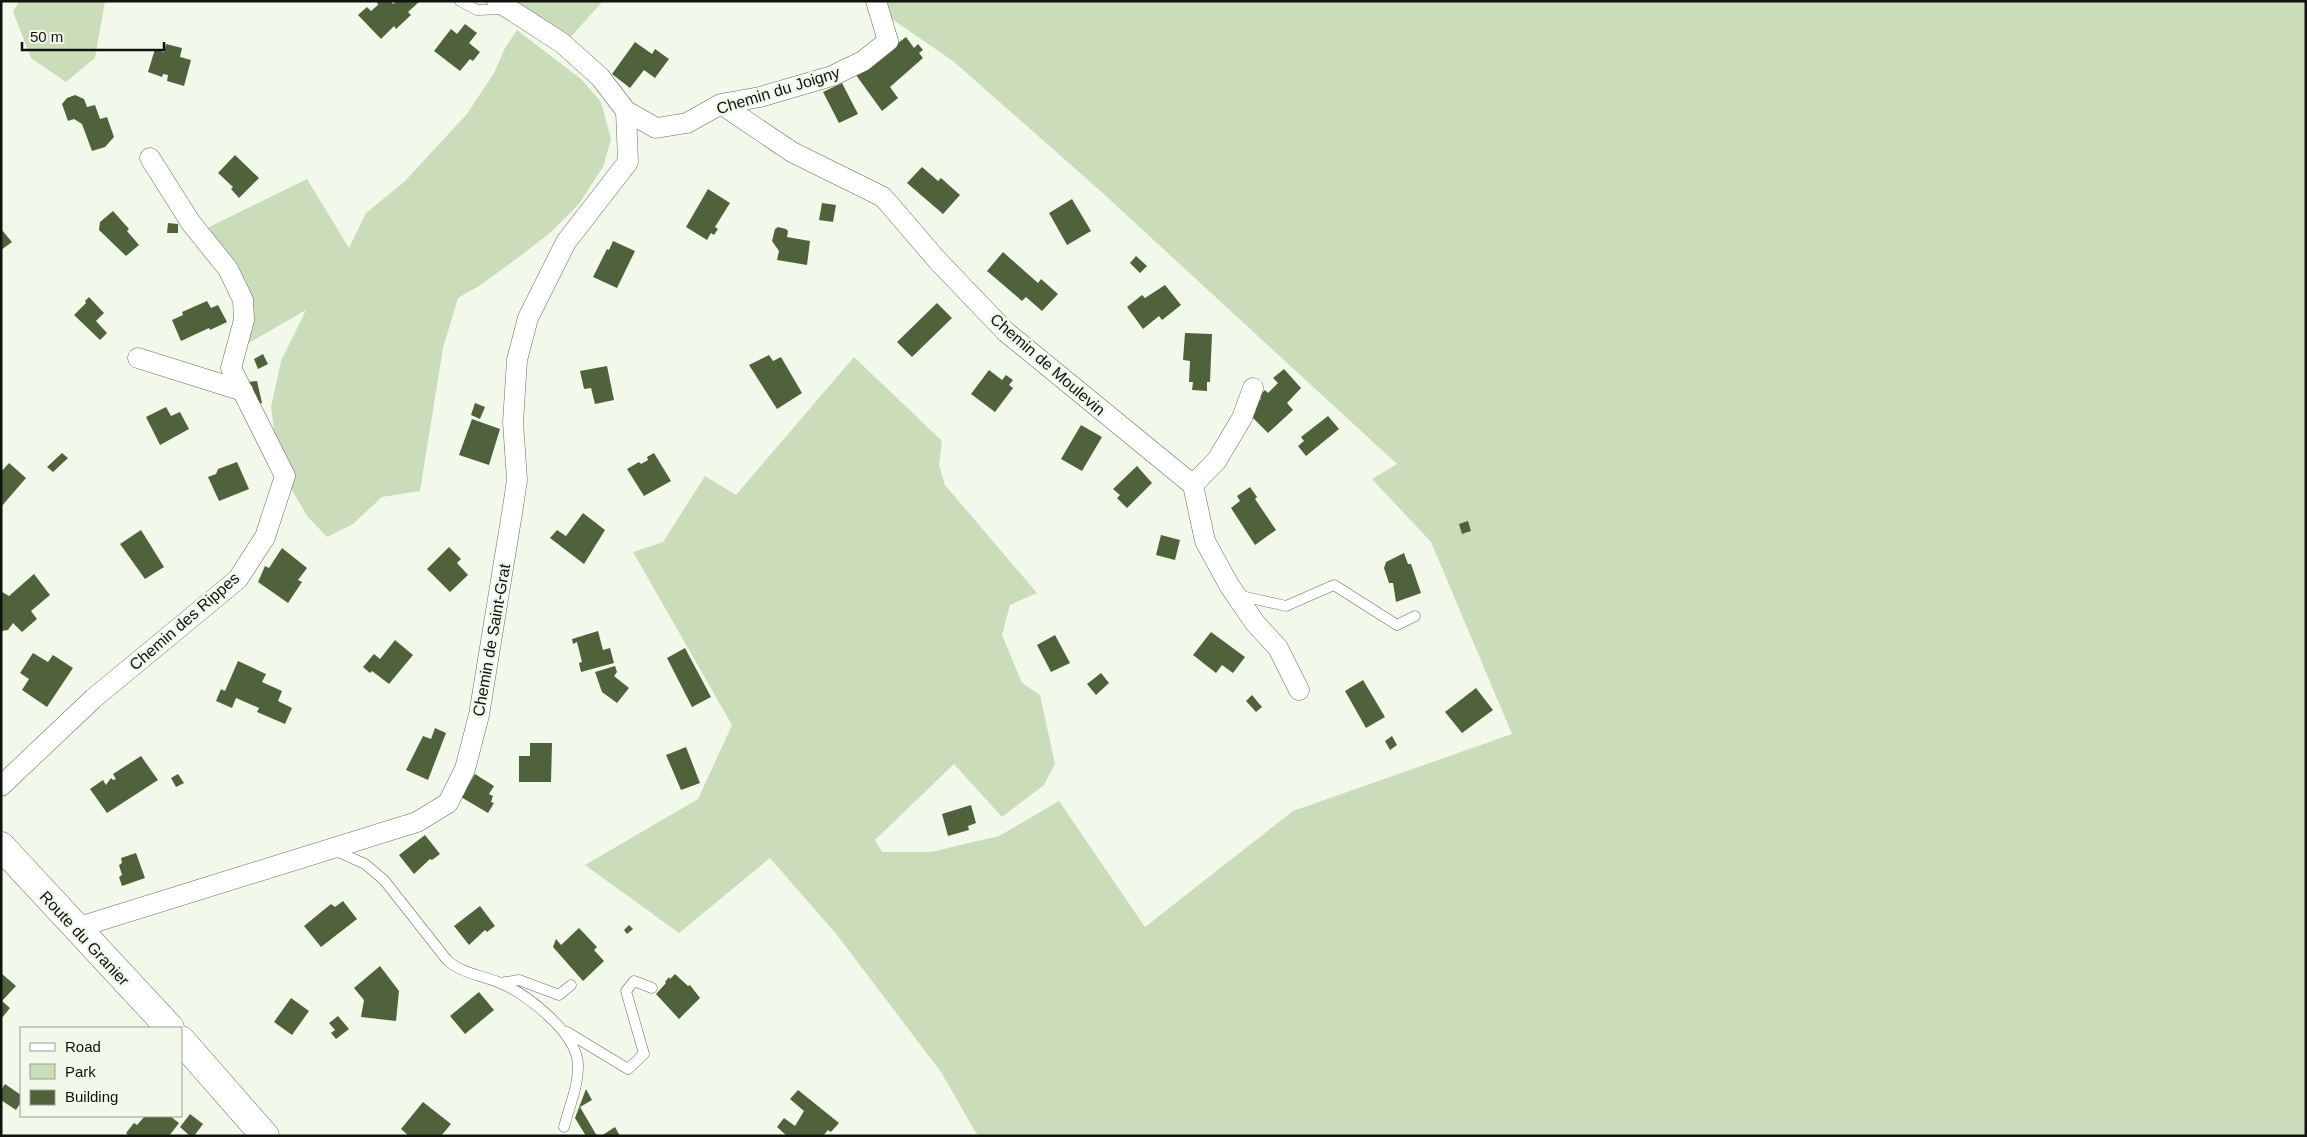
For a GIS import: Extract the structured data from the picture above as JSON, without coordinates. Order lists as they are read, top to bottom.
{
  "streets": {
    "street": [
      "Chemin du Joigny",
      "Chemin de Moulevin",
      "Chemin des Rippes",
      "Chemin de Saint-Grat",
      "Route du Granier"
    ]
  },
  "crossings": [
    ["Chemin du Joigny", "Chemin de Moulevin"],
    ["Chemin du Joigny", "Chemin de Saint-Grat"],
    ["Chemin de Saint-Grat", "Route du Granier"]
  ],
  "legend": ["Road", "Park", "Building"],
  "scale_bar": "50 m"
}
